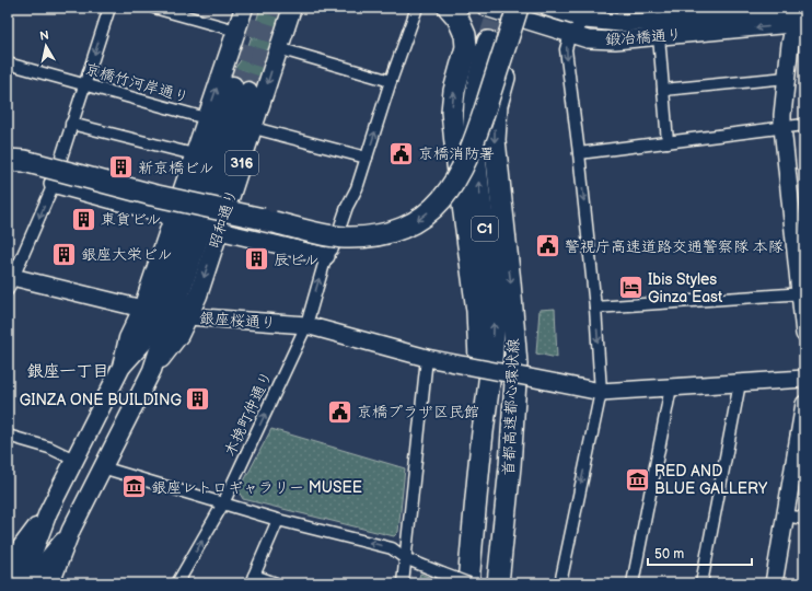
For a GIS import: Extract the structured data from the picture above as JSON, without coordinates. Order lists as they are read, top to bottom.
{
  "streets": {
    "highway": ["C1", "首都高速都心環状線"],
    "main road": ["316", "昭和通り"],
    "street": [
      "鍛冶橋通り",
      "京橋竹河岸通り",
      "銀座桜通り",
      "木挽町仲通り"
    ]
  },
  "crossings": [
    ["京橋竹河岸通り", "昭和通り"],
    ["昭和通り", "銀座桜通り"],
    ["銀座桜通り", "木挽町仲通り"]
  ],
  "one_way": ["木挽町仲通り"],
  "districts": ["銀座一丁目"],
  "places": {
    "public building": ["京橋消防署", "警視庁高速道路交通警察隊 本隊", "京橋プラザ区民館"],
    "building": [
      "新京橋ビル",
      "東貨ビル",
      "銀座大栄ビル",
      "辰ビル",
      "GINZA ONE BUILDING"
    ],
    "hotel": ["Ibis Styles Ginza East"],
    "museum": ["RED AND BLUE GALLERY", "銀座レトロギャラリー MUSEE"]
  },
  "scale_bar": "50 m",
  "north": "top"
}
